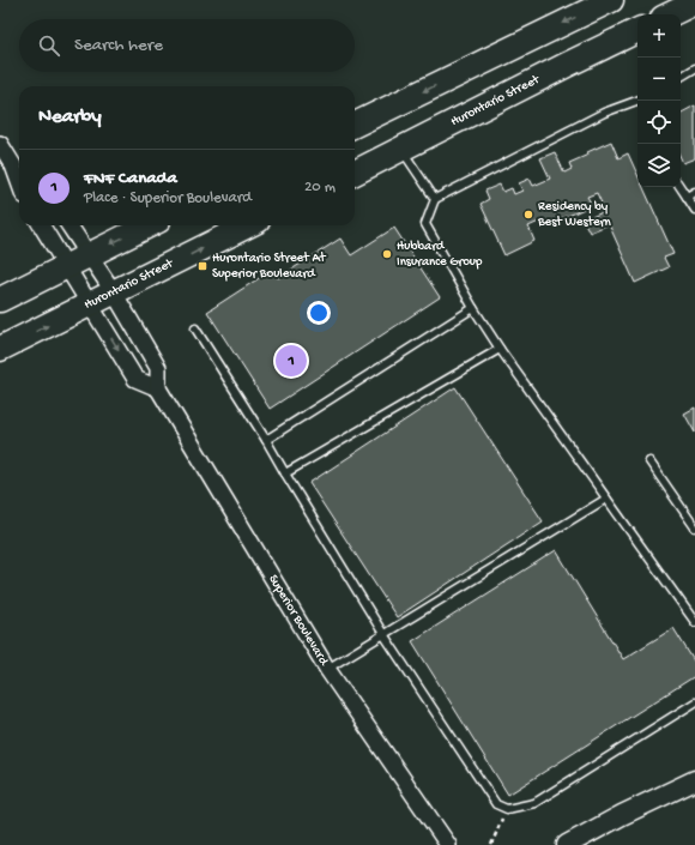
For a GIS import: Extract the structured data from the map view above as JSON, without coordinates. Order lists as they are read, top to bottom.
{
  "streets": {
    "main road": ["Hurontario Street"],
    "street": ["Superior Boulevard"]
  },
  "crossings": [
    ["Hurontario Street", "Superior Boulevard"]
  ],
  "places": {
    "other": ["Residency by Best Western", "Hubbard Insurance Group"],
    "transit": ["Hurontario Street At Superior Boulevard"]
  },
  "page": {
    "map_buttons": ["+", "−"],
    "search": "Search here",
    "heading": "Nearby",
    "list": [
      {
        "mark": "1",
        "name": "FNF Canada",
        "note": "Place · Superior Boulevard",
        "value": "20 m"
      }
    ],
    "pins": "1"
  }
}
